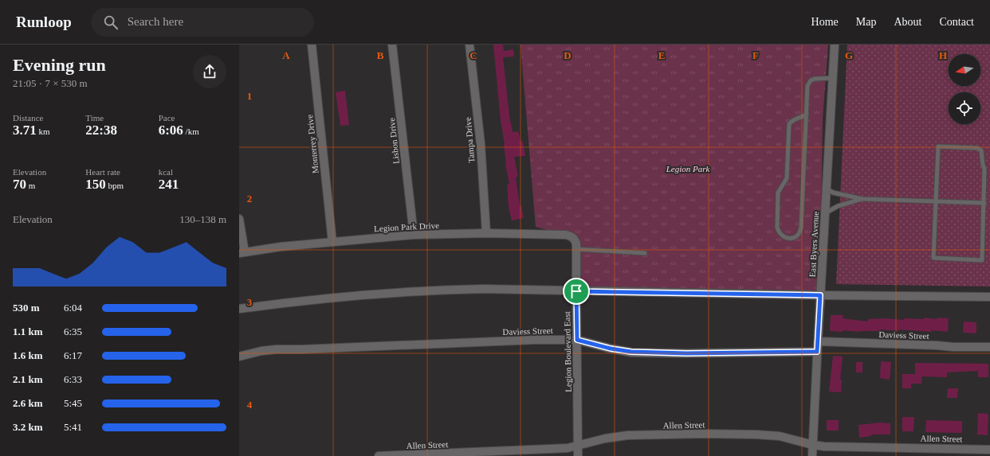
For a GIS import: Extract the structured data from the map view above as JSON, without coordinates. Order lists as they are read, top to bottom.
{
  "streets": {
    "street": [
      "Tampa Drive",
      "Lisbon Drive",
      "Monterrey Drive",
      "Legion Park Drive",
      "East Byers Avenue",
      "Daviess Street",
      "Legion Boulevard East",
      "Allen Street"
    ]
  },
  "crossings": [
    ["Tampa Drive", "Legion Park Drive"],
    ["Lisbon Drive", "Legion Park Drive"],
    ["Monterrey Drive", "Legion Park Drive"],
    ["Legion Park Drive", "Legion Boulevard East"],
    ["East Byers Avenue", "Daviess Street"],
    ["East Byers Avenue", "Allen Street"],
    ["Daviess Street", "Legion Boulevard East"],
    ["Legion Boulevard East", "Allen Street"]
  ],
  "parks": ["Legion Park"],
  "north": "left",
  "page": {
    "header": "Runloop",
    "search": "Search here",
    "nav": [
      "Home",
      "Map",
      "About",
      "Contact"
    ],
    "heading": ["Evening run", "21:05 · 7 × 530 m"],
    "stats": [
      ["Distance", "3.71 km"],
      ["Time", "22:38"],
      ["Pace", "6:06 /km"],
      ["Elevation", "70 m"],
      ["Heart rate", "150 bpm"],
      ["kcal", "241"]
    ],
    "chart": ["Elevation", "130–138 m"],
    "list": [
      {
        "name": "530 m",
        "note": "6:04"
      },
      {
        "name": "1.1 km",
        "note": "6:35"
      },
      {
        "name": "1.6 km",
        "note": "6:17"
      },
      {
        "name": "2.1 km",
        "note": "6:33"
      },
      {
        "name": "2.6 km",
        "note": "5:45"
      },
      {
        "name": "3.2 km",
        "note": "5:41"
      }
    ]
  },
  "grid": {
    "columns": [
      "A",
      "B",
      "C",
      "D",
      "E",
      "F",
      "G",
      "H"
    ],
    "rows": [
      "1",
      "2",
      "3",
      "4"
    ]
  }
}
